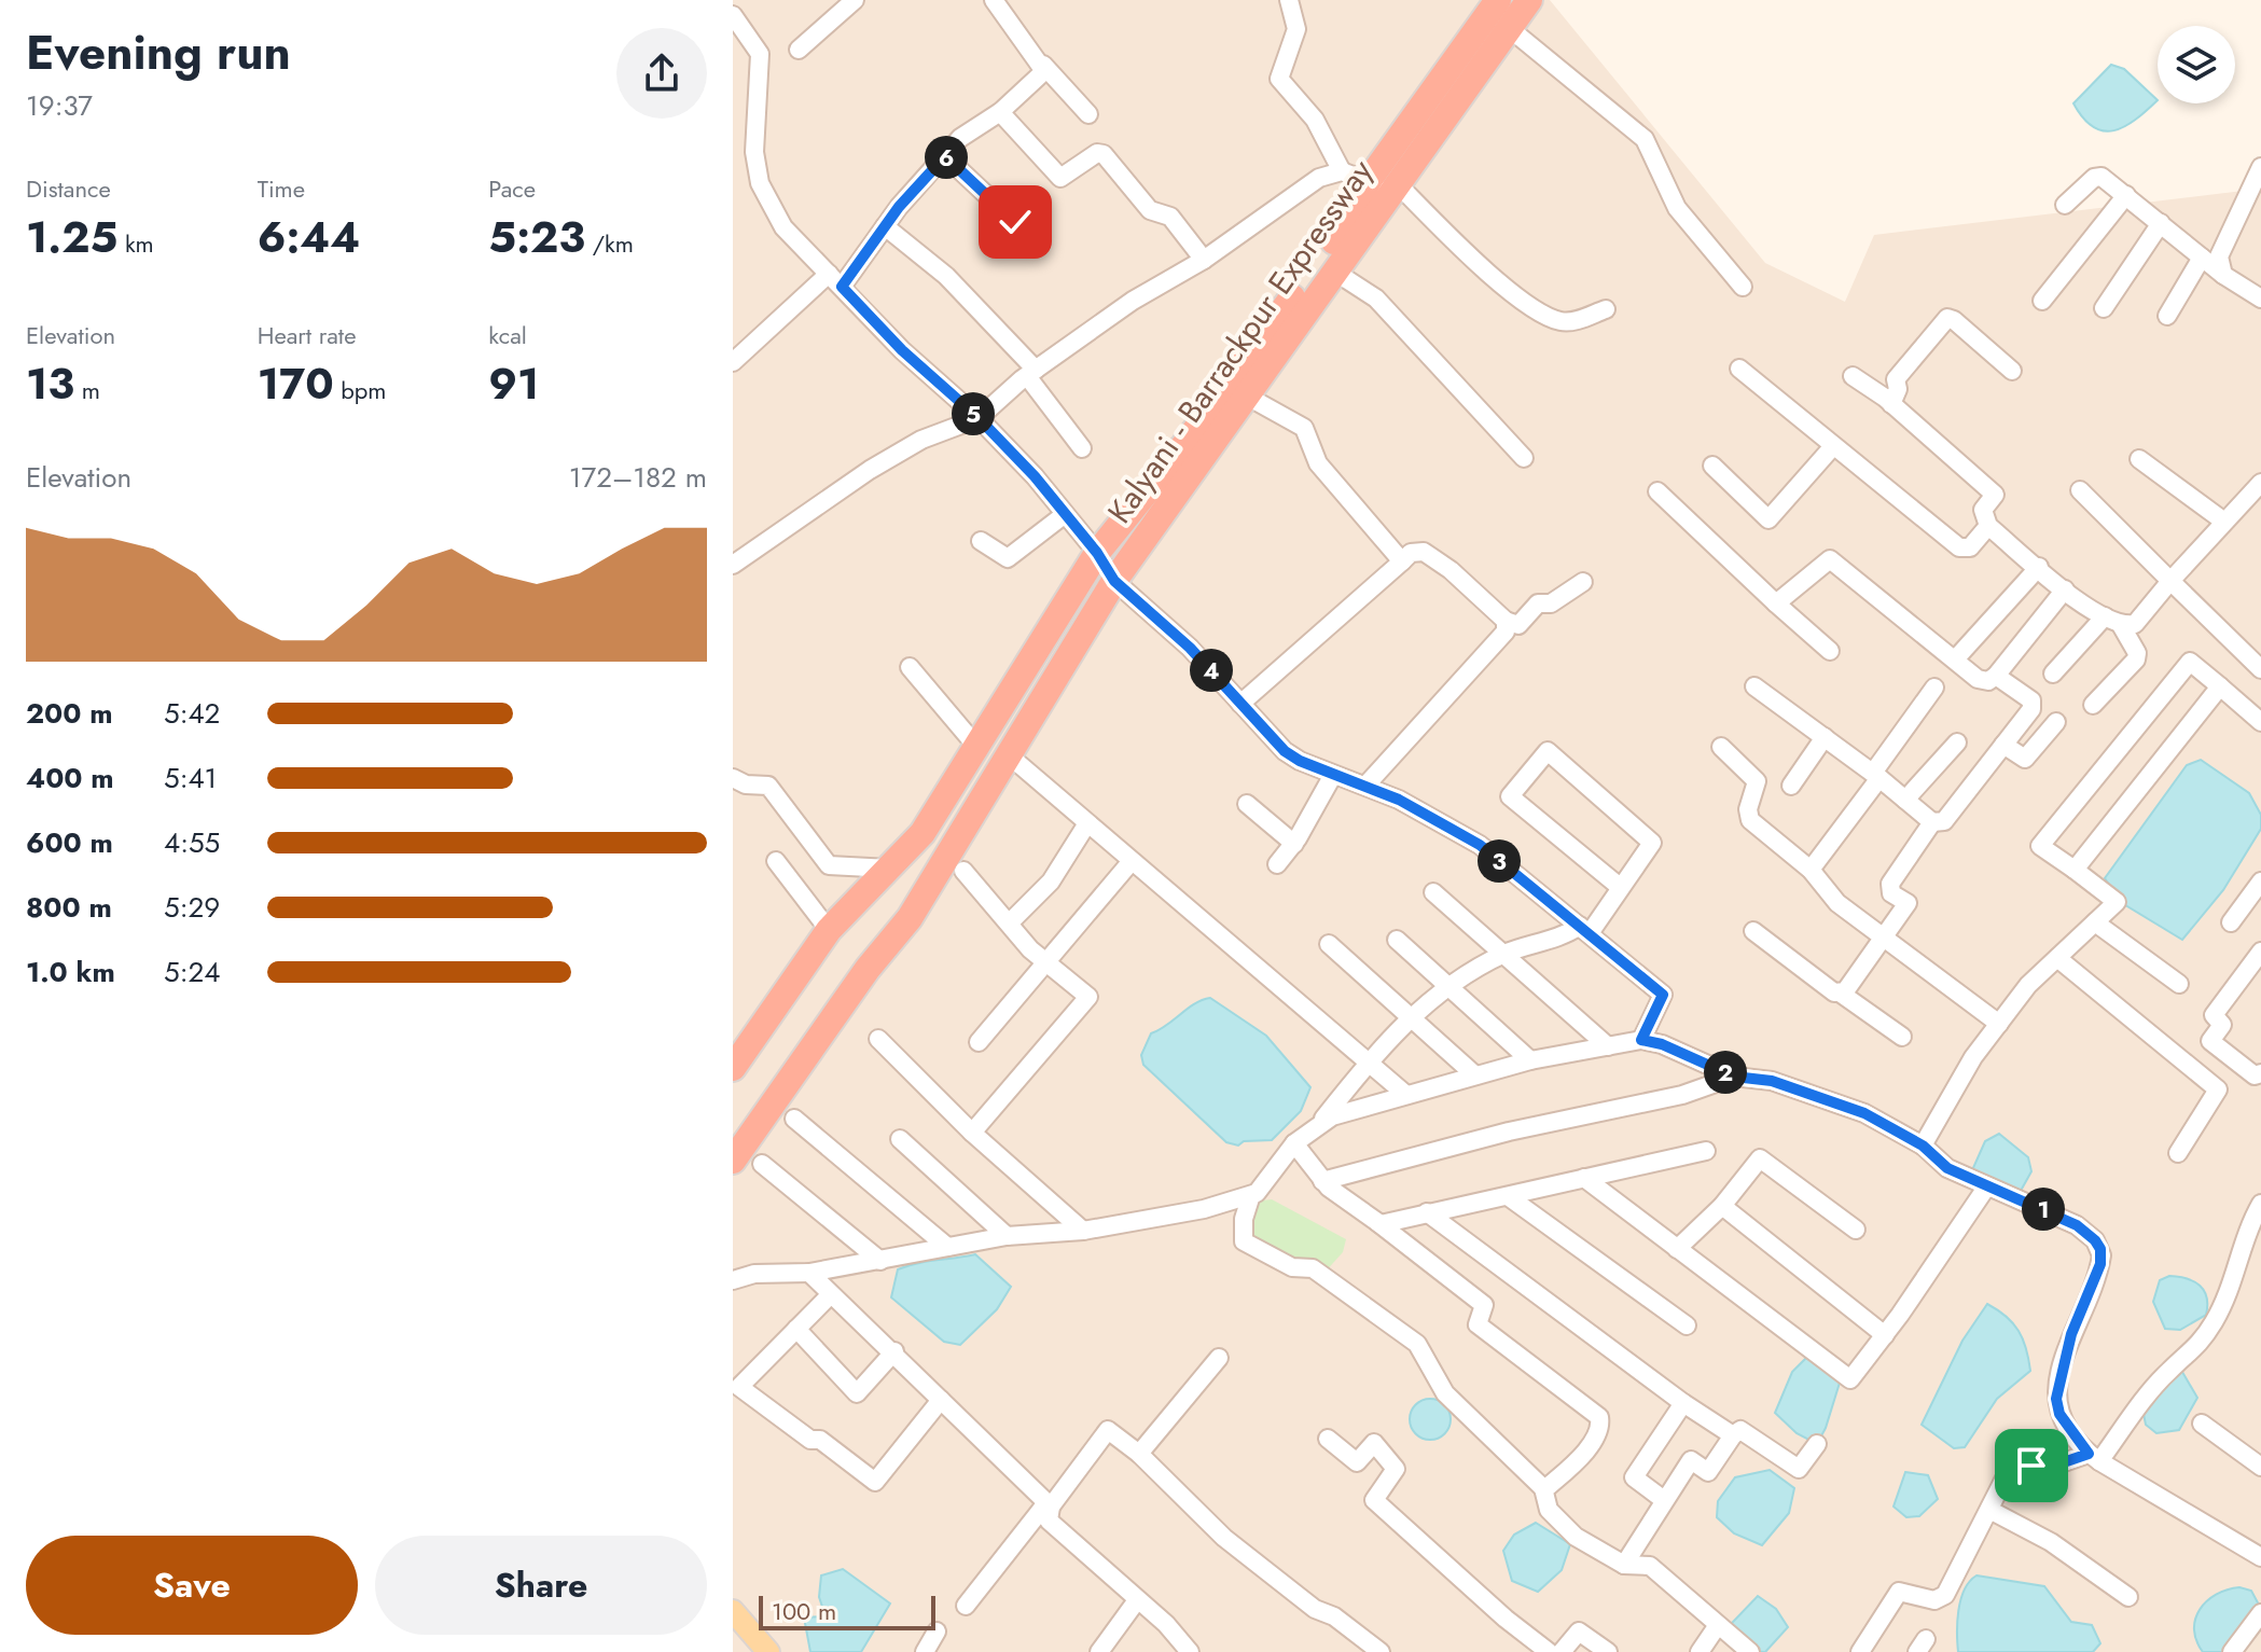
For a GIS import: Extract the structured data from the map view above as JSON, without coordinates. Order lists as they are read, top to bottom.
{
  "streets": {
    "highway": ["Kalyani - Barrackpur Expressway"]
  },
  "scale_bar": "100 m",
  "page": {
    "heading": ["Evening run", "19:37"],
    "pins": [
      "6",
      "5",
      "4",
      "3",
      "2",
      "1"
    ],
    "stats": [
      ["Distance", "1.25 km"],
      ["Time", "6:44"],
      ["Pace", "5:23 /km"],
      ["Elevation", "13 m"],
      ["Heart rate", "170 bpm"],
      ["kcal", "91"]
    ],
    "chart": ["Elevation", "172–182 m"],
    "list": [
      {
        "name": "200 m",
        "note": "5:42"
      },
      {
        "name": "400 m",
        "note": "5:41"
      },
      {
        "name": "600 m",
        "note": "4:55"
      },
      {
        "name": "800 m",
        "note": "5:29"
      },
      {
        "name": "1.0 km",
        "note": "5:24"
      }
    ],
    "buttons": ["Save", "Share"],
    "scale": "100 m"
  }
}
